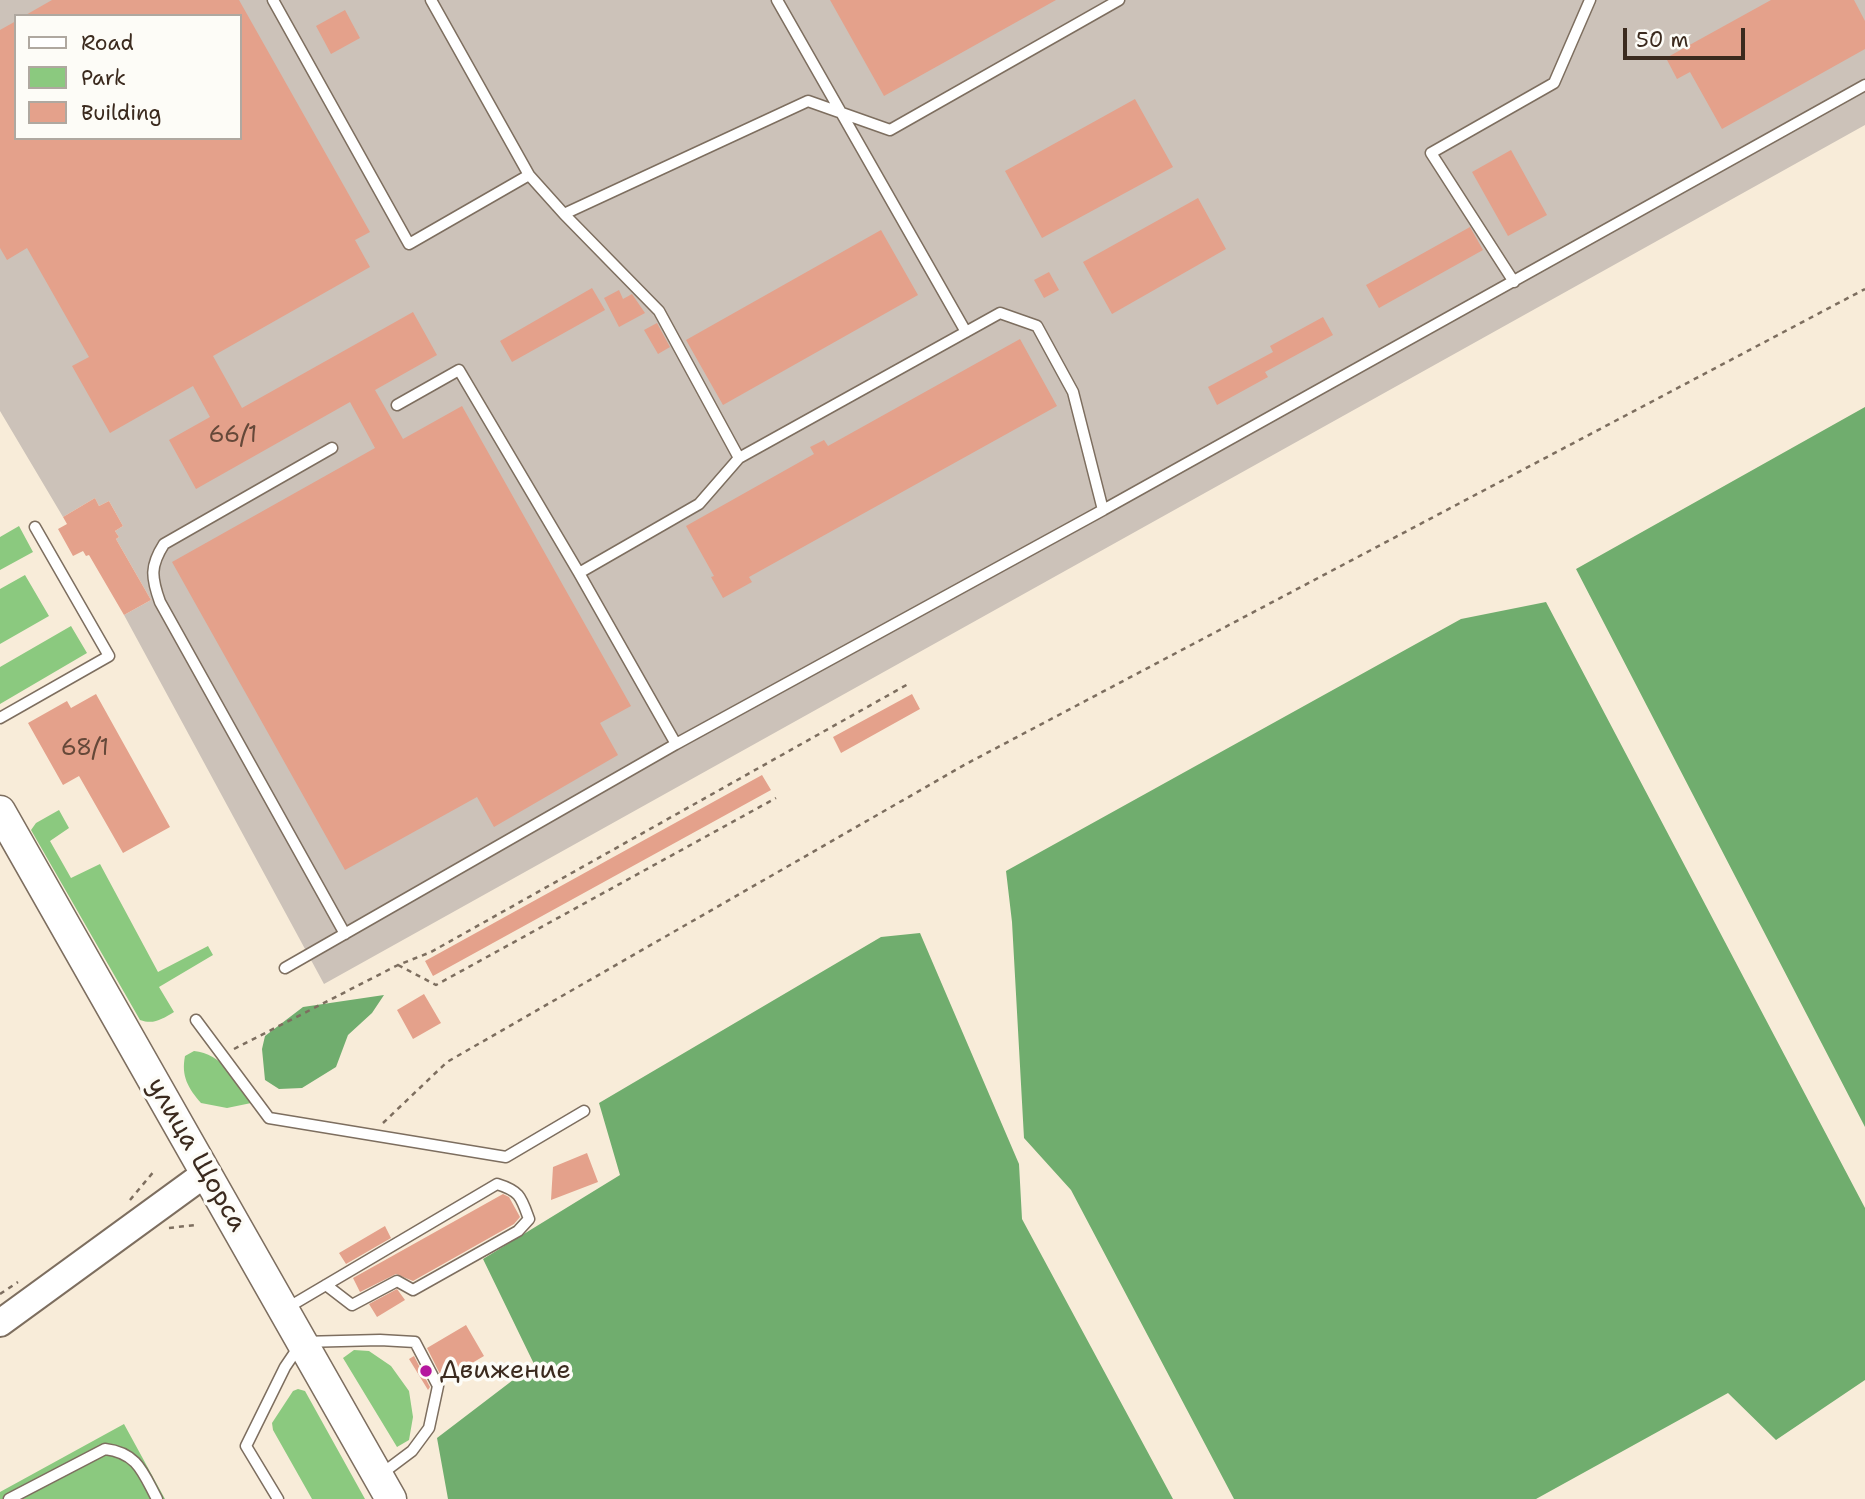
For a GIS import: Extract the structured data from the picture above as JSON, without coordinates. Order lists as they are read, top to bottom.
{
  "streets": {
    "main road": ["улица Щорса"]
  },
  "places": ["Движение"],
  "house_numbers": ["66/1", "68/1"],
  "legend": ["Road", "Park", "Building"],
  "scale_bar": "50 m"
}
